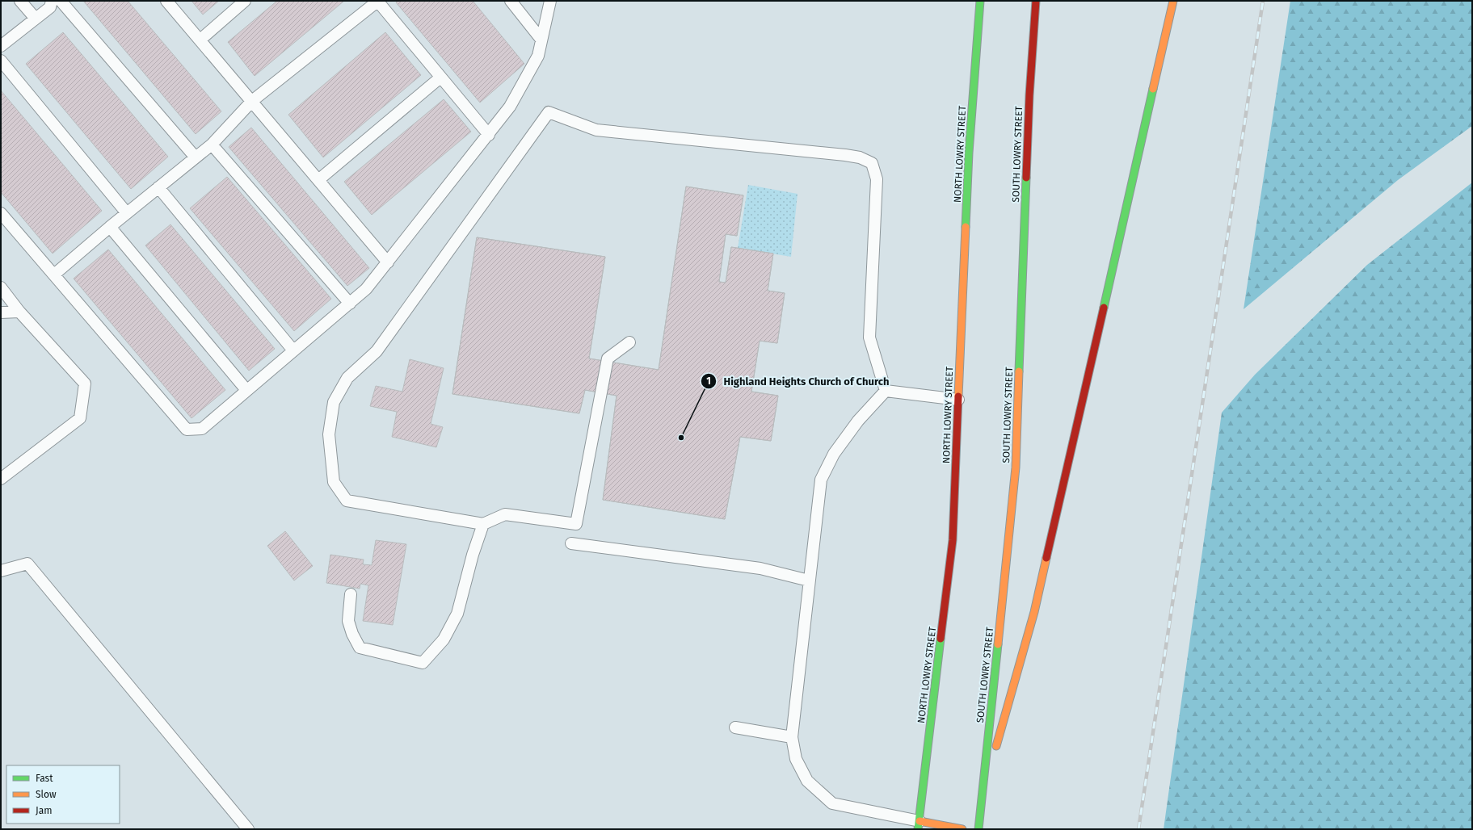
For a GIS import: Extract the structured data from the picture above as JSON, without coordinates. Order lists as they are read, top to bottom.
{
  "streets": {
    "main road": ["NORTH LOWRY STREET", "SOUTH LOWRY STREET"]
  },
  "places": ["Highland Heights Church of Church"],
  "legend": ["Fast", "Slow", "Jam"]
}
